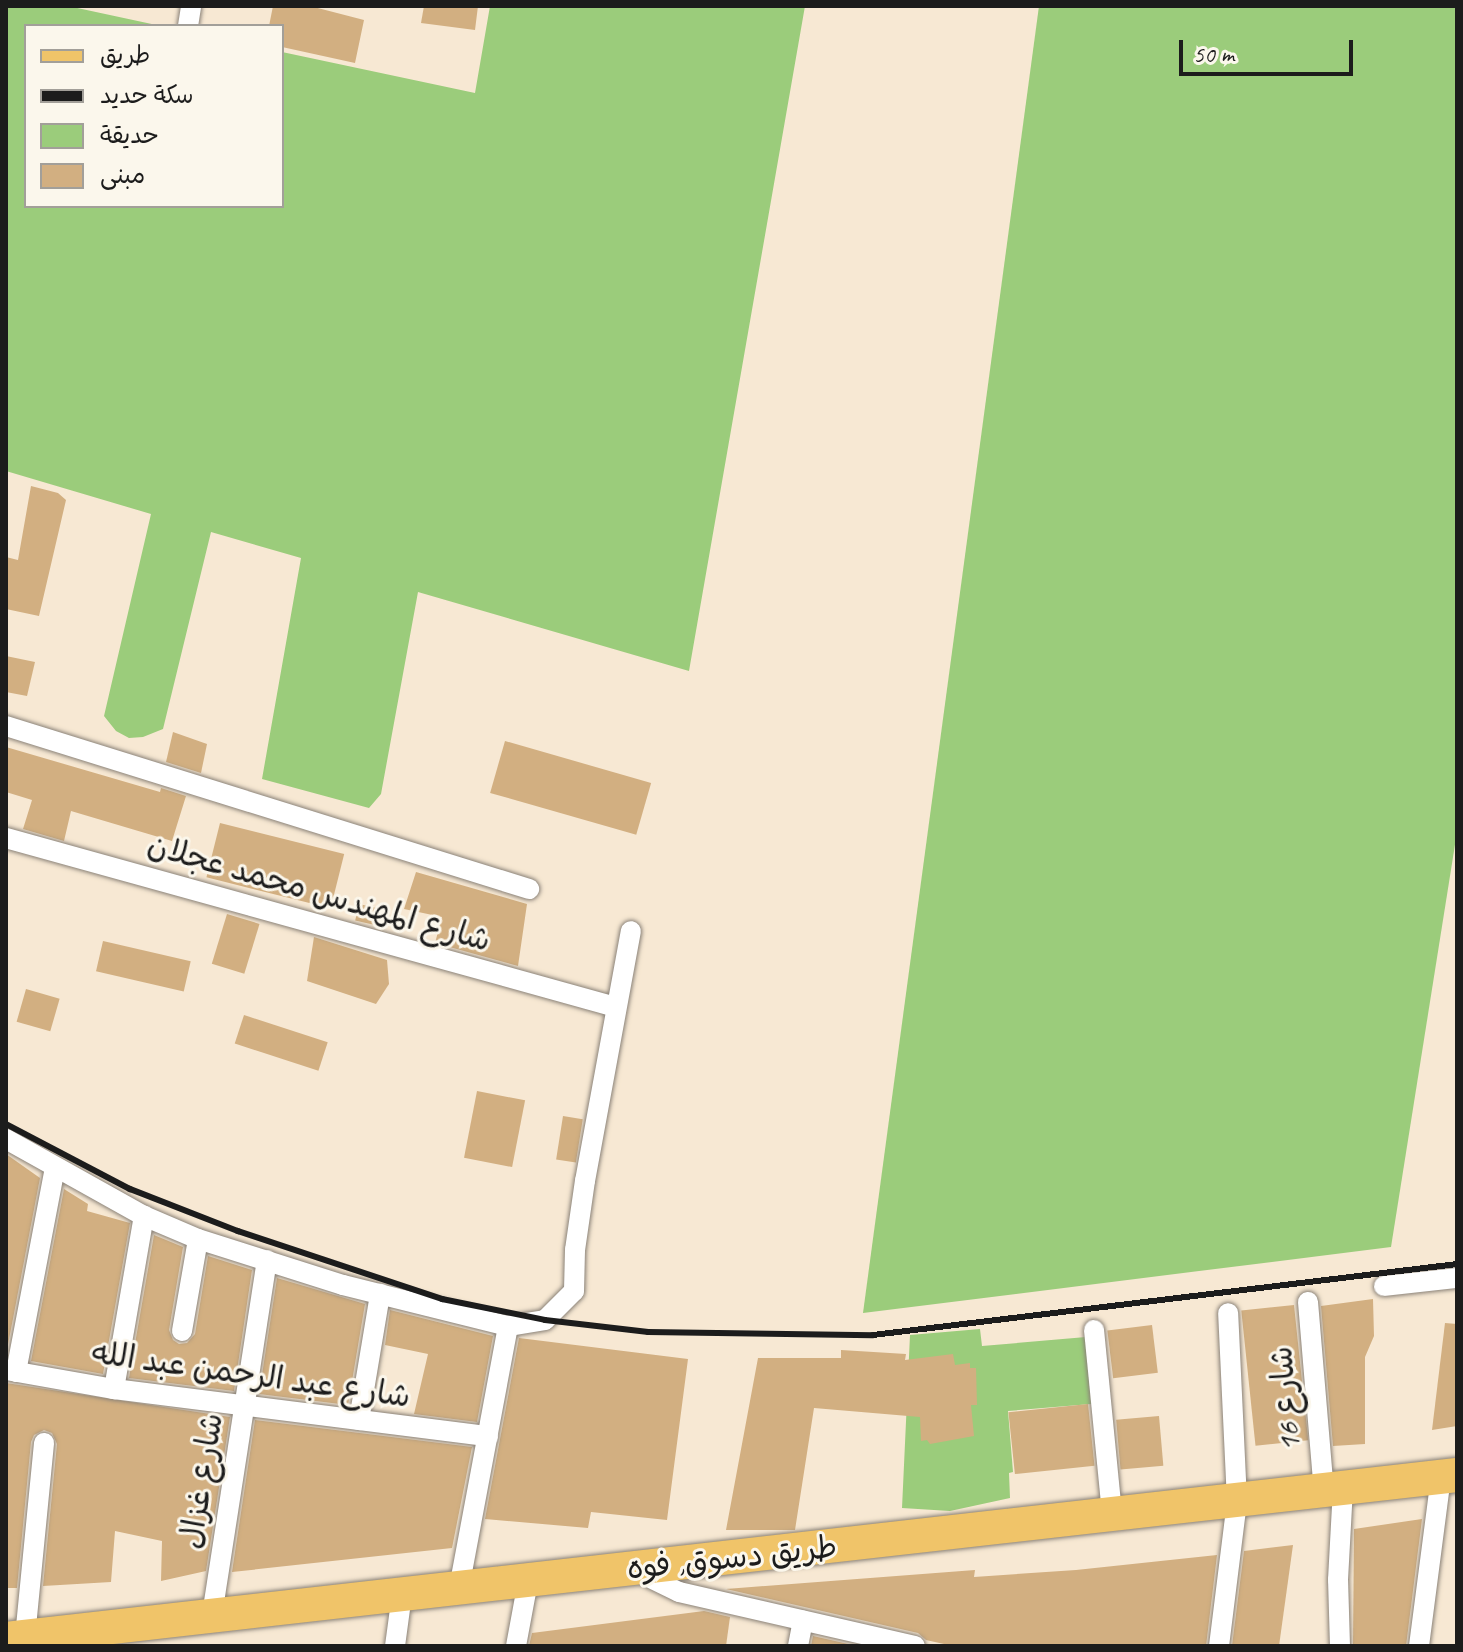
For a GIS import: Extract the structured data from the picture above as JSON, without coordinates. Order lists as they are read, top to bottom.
{
  "streets": {
    "main road": ["طريق دسوق, فوه"],
    "street": [
      "شارع المهندس محمد عجلان",
      "شارع عبد الرحمن عبد الله",
      "شارع 16",
      "شارع غزال"
    ]
  },
  "crossings": [
    ["شارع عبد الرحمن عبد الله", "شارع غزال"],
    ["شارع 16", "طريق دسوق, فوه"],
    ["شارع غزال", "طريق دسوق, فوه"]
  ],
  "legend": [
    "طريق",
    "سكة حديد",
    "حديقة",
    "مبنى"
  ],
  "scale_bar": "50 m"
}
